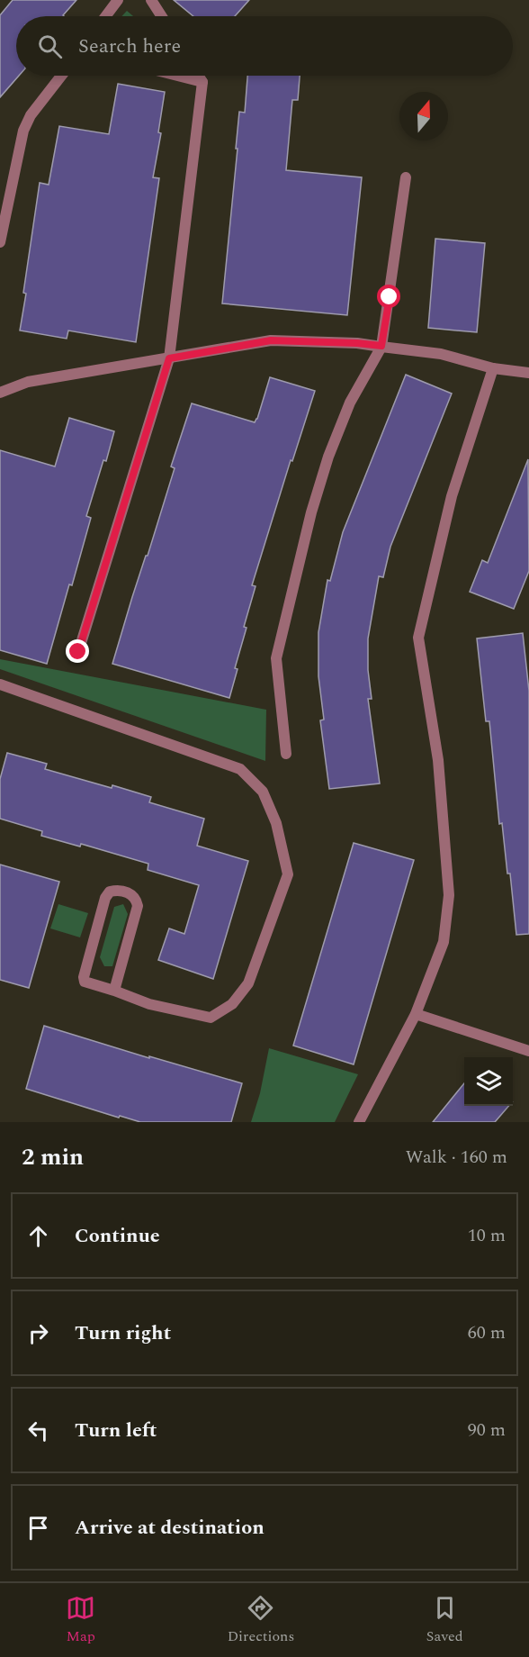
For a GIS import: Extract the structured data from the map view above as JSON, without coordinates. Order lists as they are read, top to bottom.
{
  "north": "top",
  "page": {
    "search": "Search here",
    "heading": ["2 min", "Walk · 160 m"],
    "list": [
      ["Continue", "10 m"],
      ["Turn right", "60 m"],
      ["Turn left", "90 m"],
      "Arrive at destination"
    ],
    "nav": ["Map", "Directions", "Saved"]
  }
}
